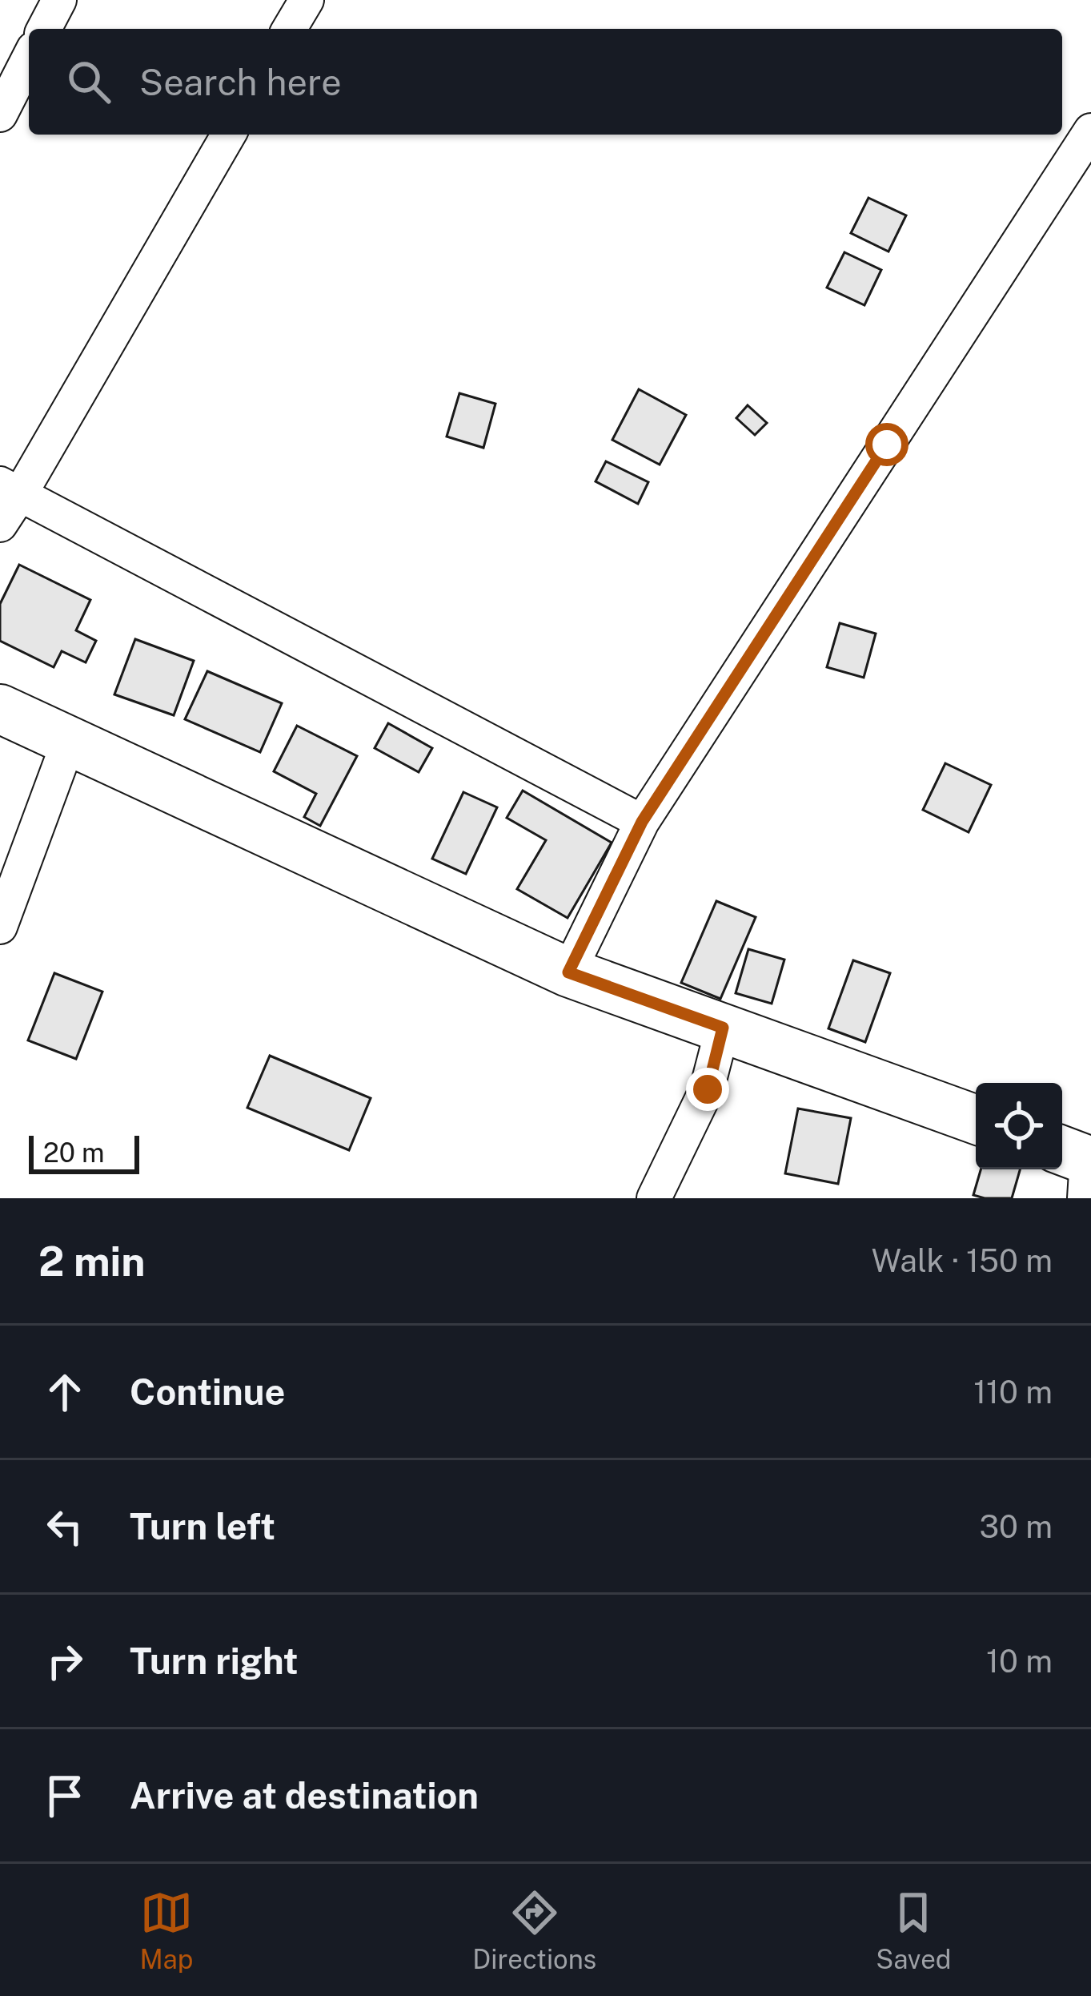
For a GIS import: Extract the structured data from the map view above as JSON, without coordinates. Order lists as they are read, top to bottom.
{
  "scale_bar": "20 m",
  "page": {
    "search": "Search here",
    "scale": "20 m",
    "heading": ["2 min", "Walk · 150 m"],
    "list": [
      ["Continue", "110 m"],
      ["Turn left", "30 m"],
      ["Turn right", "10 m"],
      "Arrive at destination"
    ],
    "nav": ["Map", "Directions", "Saved"]
  }
}
